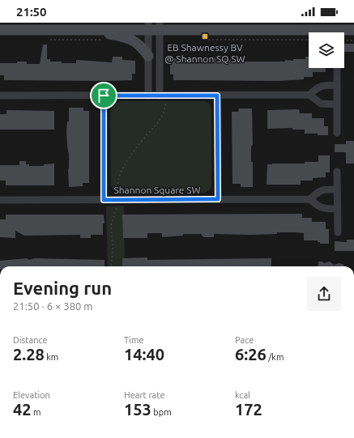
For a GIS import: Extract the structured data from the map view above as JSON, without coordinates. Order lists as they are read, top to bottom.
{
  "streets": {
    "street": ["Shannon Square SW"]
  },
  "places": {
    "transit": ["EB Shawnessy BV @ Shannon SQ SW"]
  },
  "page": {
    "status": "21:50",
    "heading": ["Evening run", "21:50 · 6 × 380 m"],
    "stats": [
      ["Distance", "2.28 km"],
      ["Time", "14:40"],
      ["Pace", "6:26 /km"],
      ["Elevation", "42 m"],
      ["Heart rate", "153 bpm"],
      ["kcal", "172"]
    ]
  }
}
